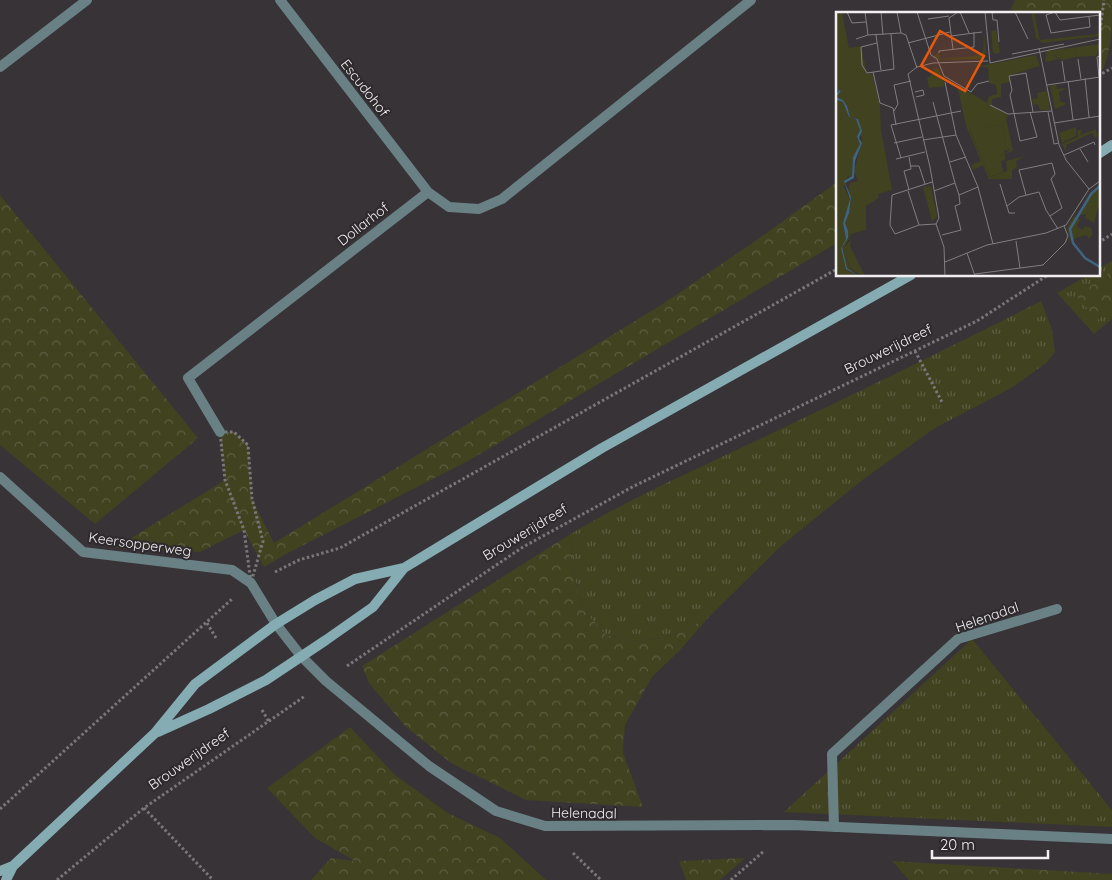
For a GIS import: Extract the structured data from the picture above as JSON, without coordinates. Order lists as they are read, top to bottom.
{
  "streets": {
    "street": [
      "Escudohof",
      "Dollarhof",
      "Brouwerijdreef",
      "Keersopperweg",
      "Helenadal"
    ]
  },
  "crossings": [
    ["Escudohof", "Dollarhof"],
    ["Brouwerijdreef", "Keersopperweg"],
    ["Brouwerijdreef", "Helenadal"],
    ["Keersopperweg", "Helenadal"]
  ],
  "scale_bar": "20 m"
}
